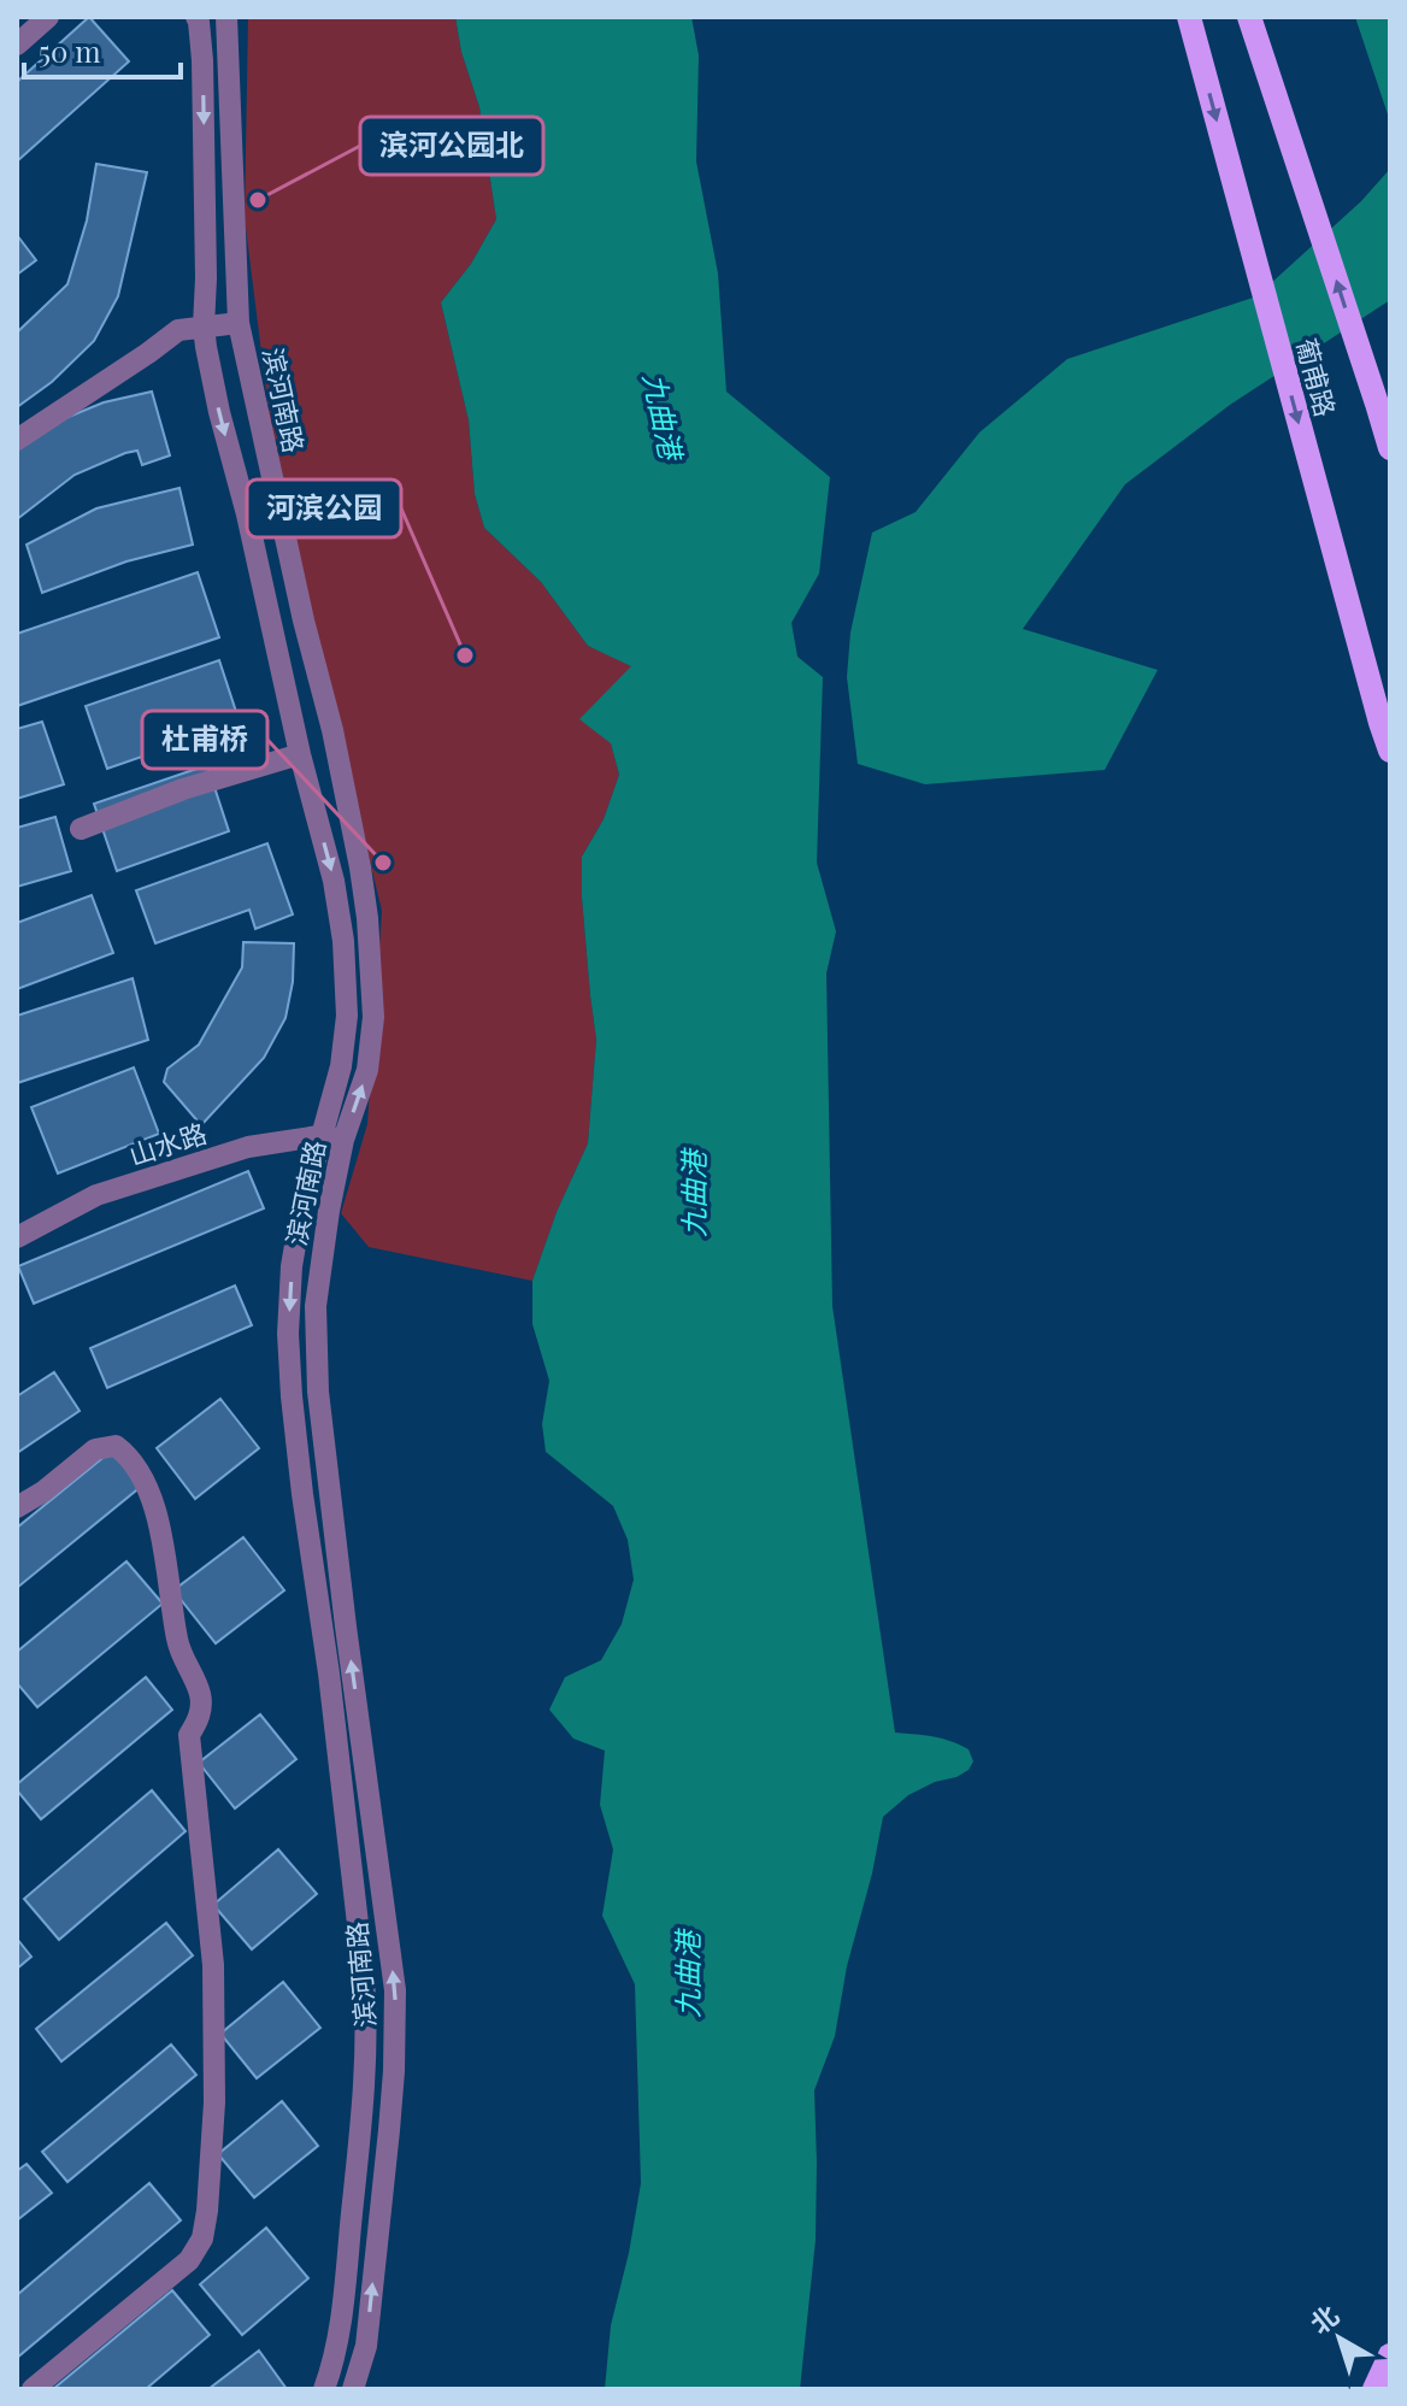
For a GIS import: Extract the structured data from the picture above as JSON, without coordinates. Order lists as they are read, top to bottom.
{
  "streets": {
    "main road": ["葡甫路"],
    "street": ["滨河南路", "山水路"]
  },
  "crossings": [
    ["滨河南路", "山水路"]
  ],
  "water": ["九曲港"],
  "places": ["滨河公园北", "河滨公园", "杜甫桥"],
  "scale_bar": "50 m",
  "north": "top left"
}
